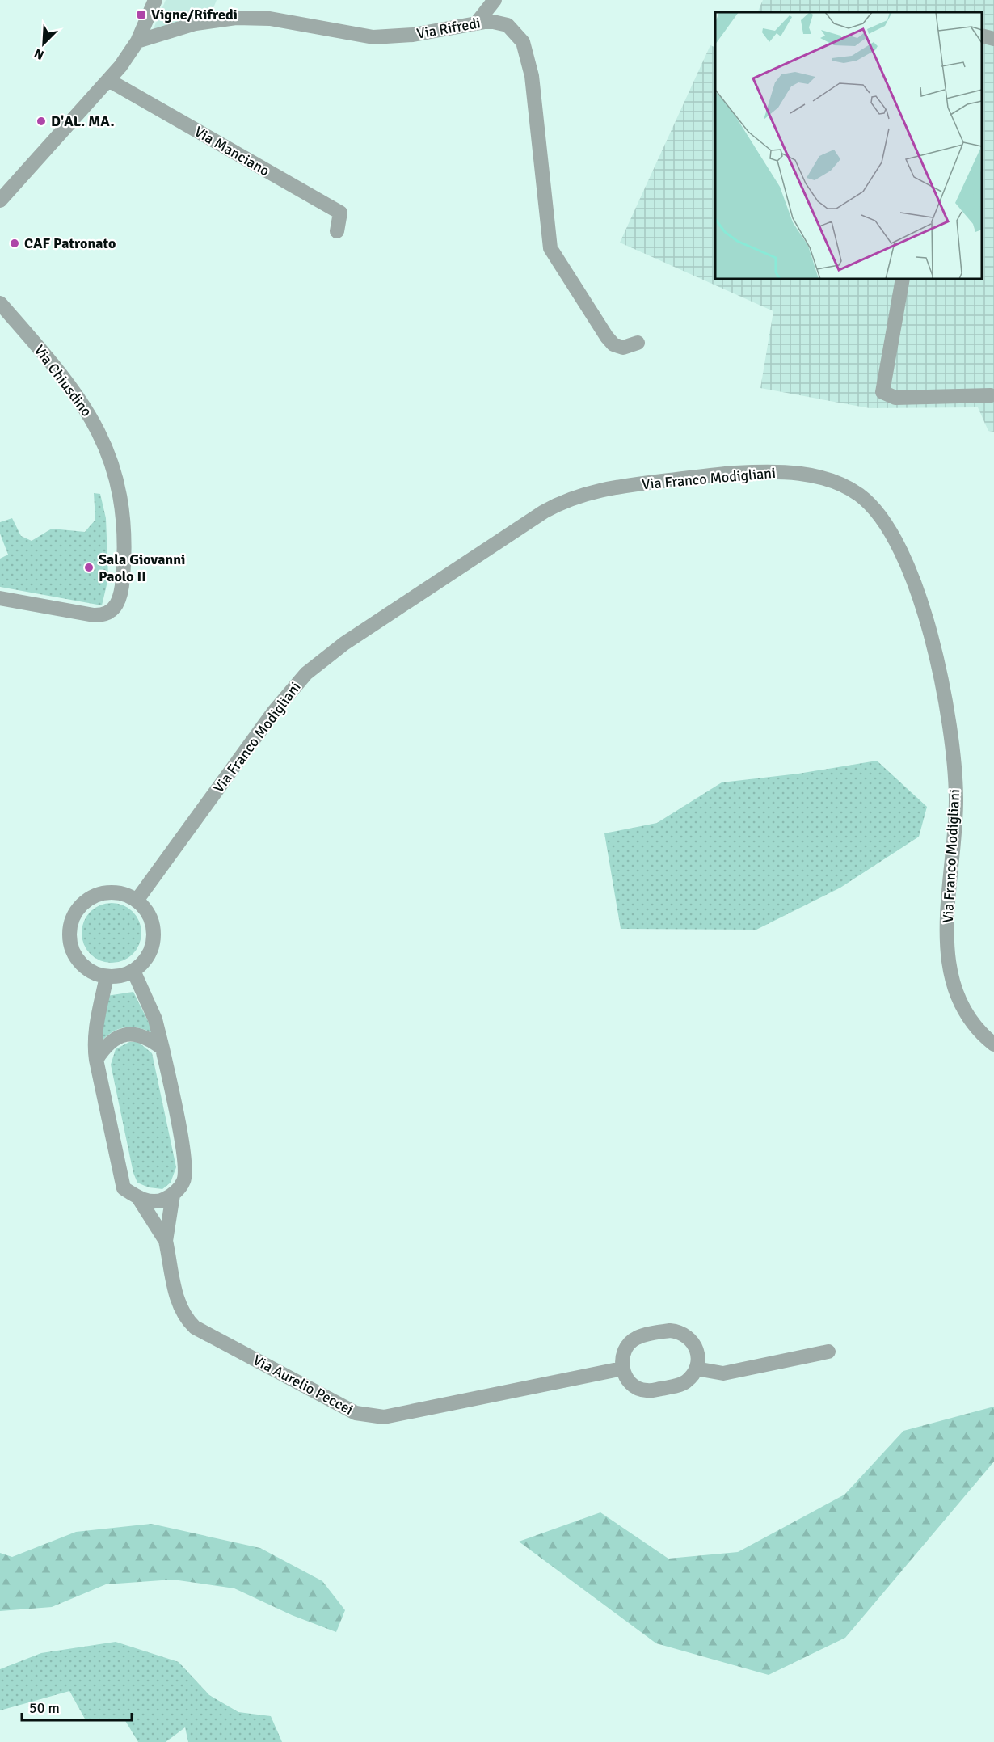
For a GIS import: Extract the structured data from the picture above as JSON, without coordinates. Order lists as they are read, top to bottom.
{
  "streets": {
    "street": [
      "Via Rifredi",
      "Via Manciano",
      "Via Chiusdino",
      "Via Franco Modigliani",
      "Via Aurelio Peccei"
    ]
  },
  "crossings": [
    ["Via Franco Modigliani", "Via Aurelio Peccei"]
  ],
  "places": {
    "transit": ["Vigne/Rifredi"],
    "other": ["D'AL. MA.", "CAF Patronato", "Sala Giovanni Paolo II"]
  },
  "scale_bar": "50 m",
  "north": "bottom left"
}
